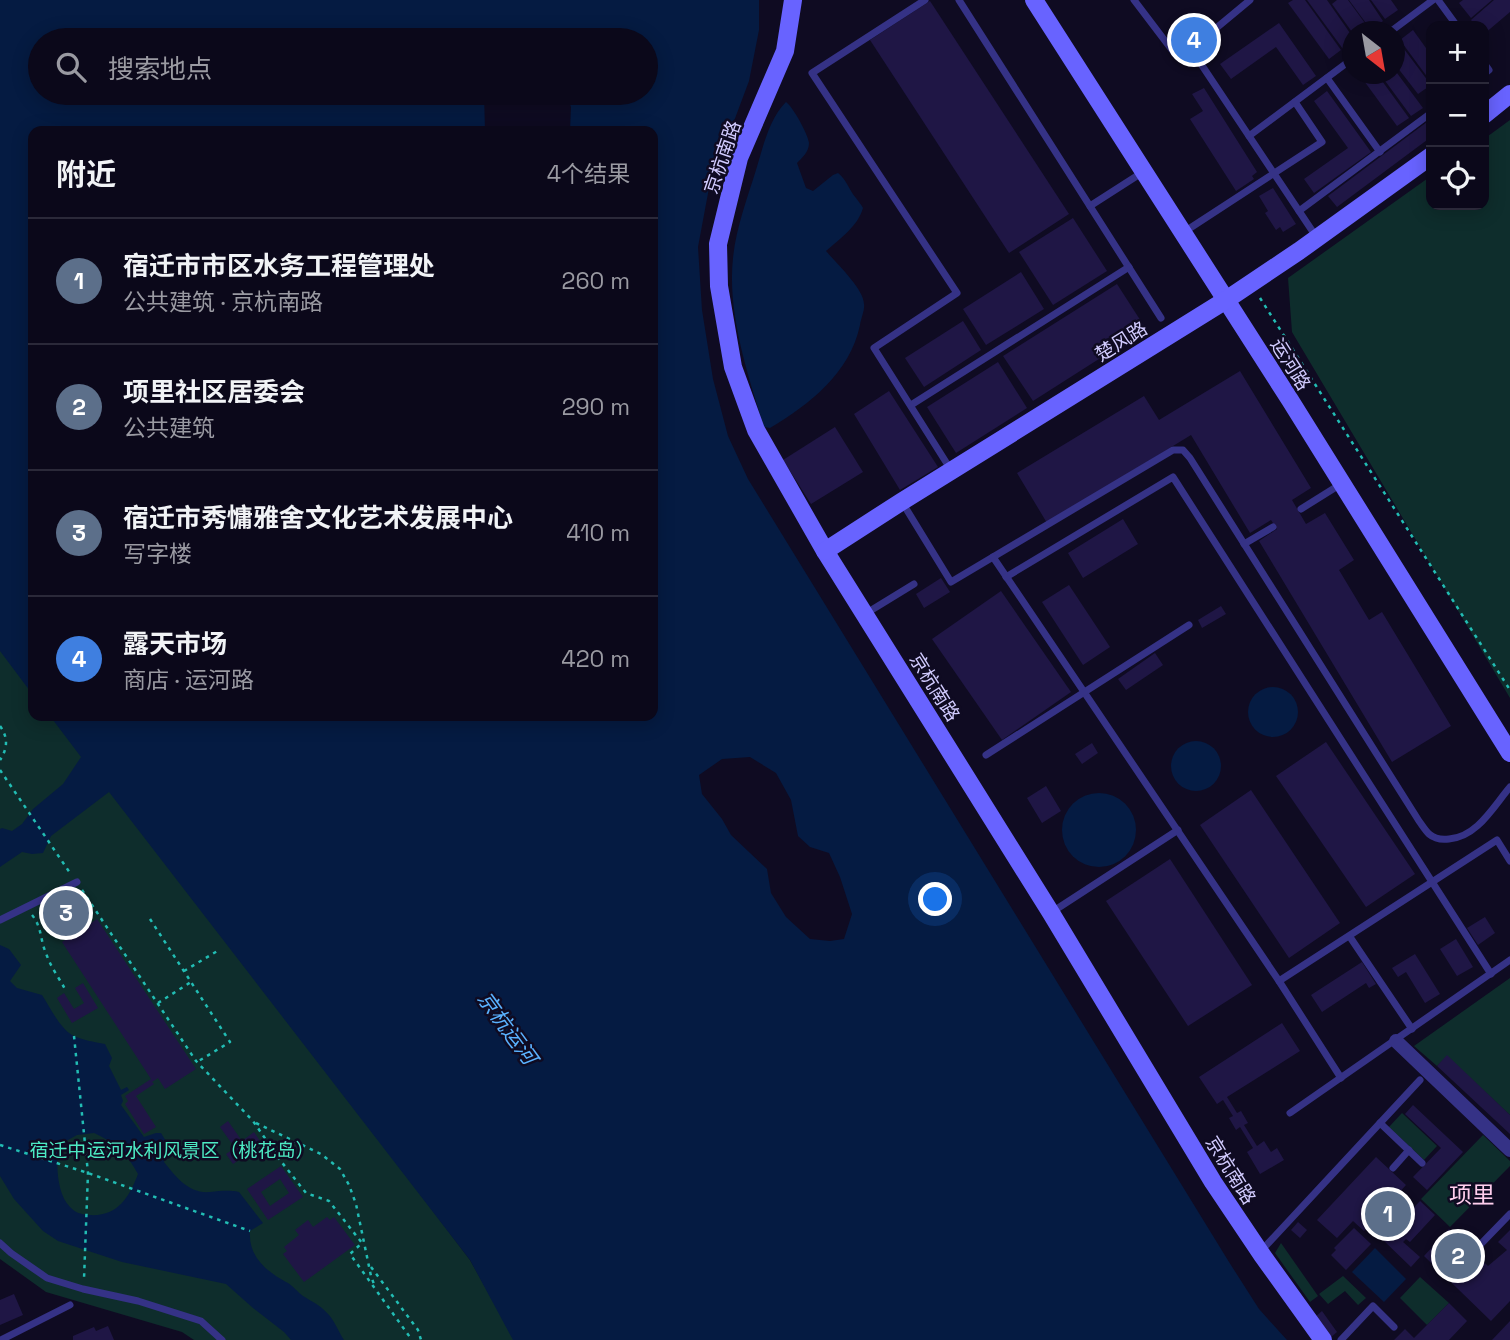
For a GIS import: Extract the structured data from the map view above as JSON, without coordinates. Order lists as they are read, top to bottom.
{
  "streets": {
    "street": ["京杭南路", "楚风路", "运河路"]
  },
  "crossings": [
    ["京杭南路", "楚风路"],
    ["楚风路", "运河路"]
  ],
  "districts": ["项里"],
  "water": ["京杭运河"],
  "parks": ["宿迁中运河水利风景区（桃花岛）"],
  "north": "bottom right",
  "page": {
    "pins": [
      "4",
      "3",
      "1",
      "2"
    ],
    "map_buttons": ["+", "−"],
    "search": "搜索地点",
    "heading": ["附近", "4个结果"],
    "list": [
      {
        "mark": "1",
        "name": "宿迁市市区水务工程管理处",
        "note": "公共建筑 · 京杭南路",
        "value": "260 m"
      },
      {
        "mark": "2",
        "name": "项里社区居委会",
        "note": "公共建筑",
        "value": "290 m"
      },
      {
        "mark": "3",
        "name": "宿迁市秀慵雅舍文化艺术发展中心",
        "note": "写字楼",
        "value": "410 m"
      },
      {
        "mark": "4",
        "name": "露天市场",
        "note": "商店 · 运河路",
        "value": "420 m"
      }
    ]
  }
}
